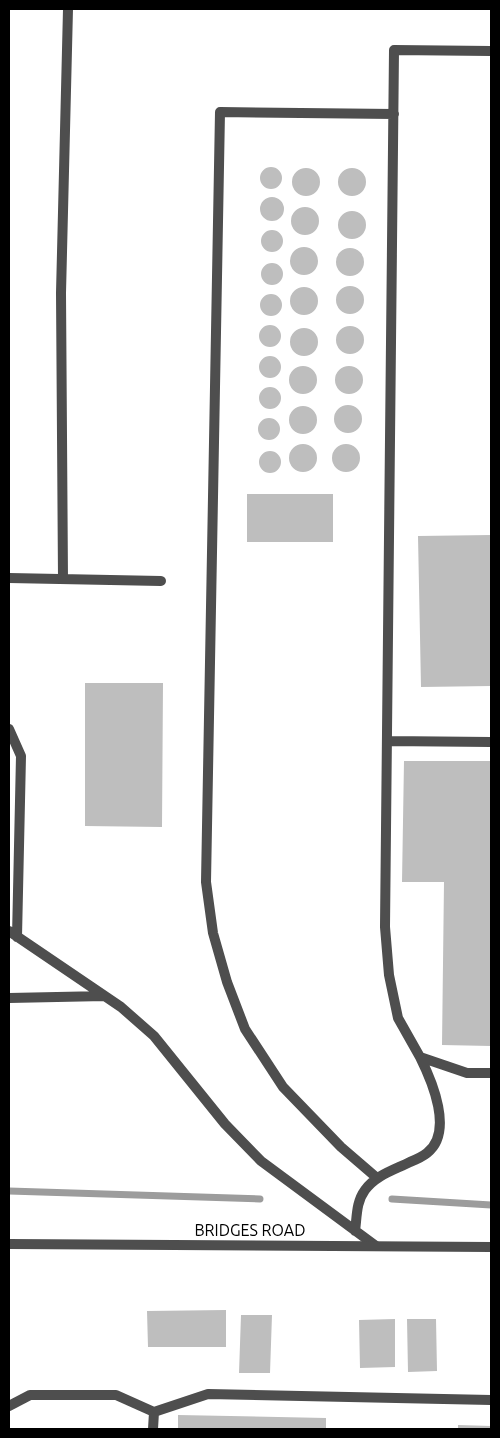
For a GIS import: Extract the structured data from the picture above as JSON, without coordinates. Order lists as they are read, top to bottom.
{
  "streets": {
    "street": ["BRIDGES ROAD"]
  }
}
